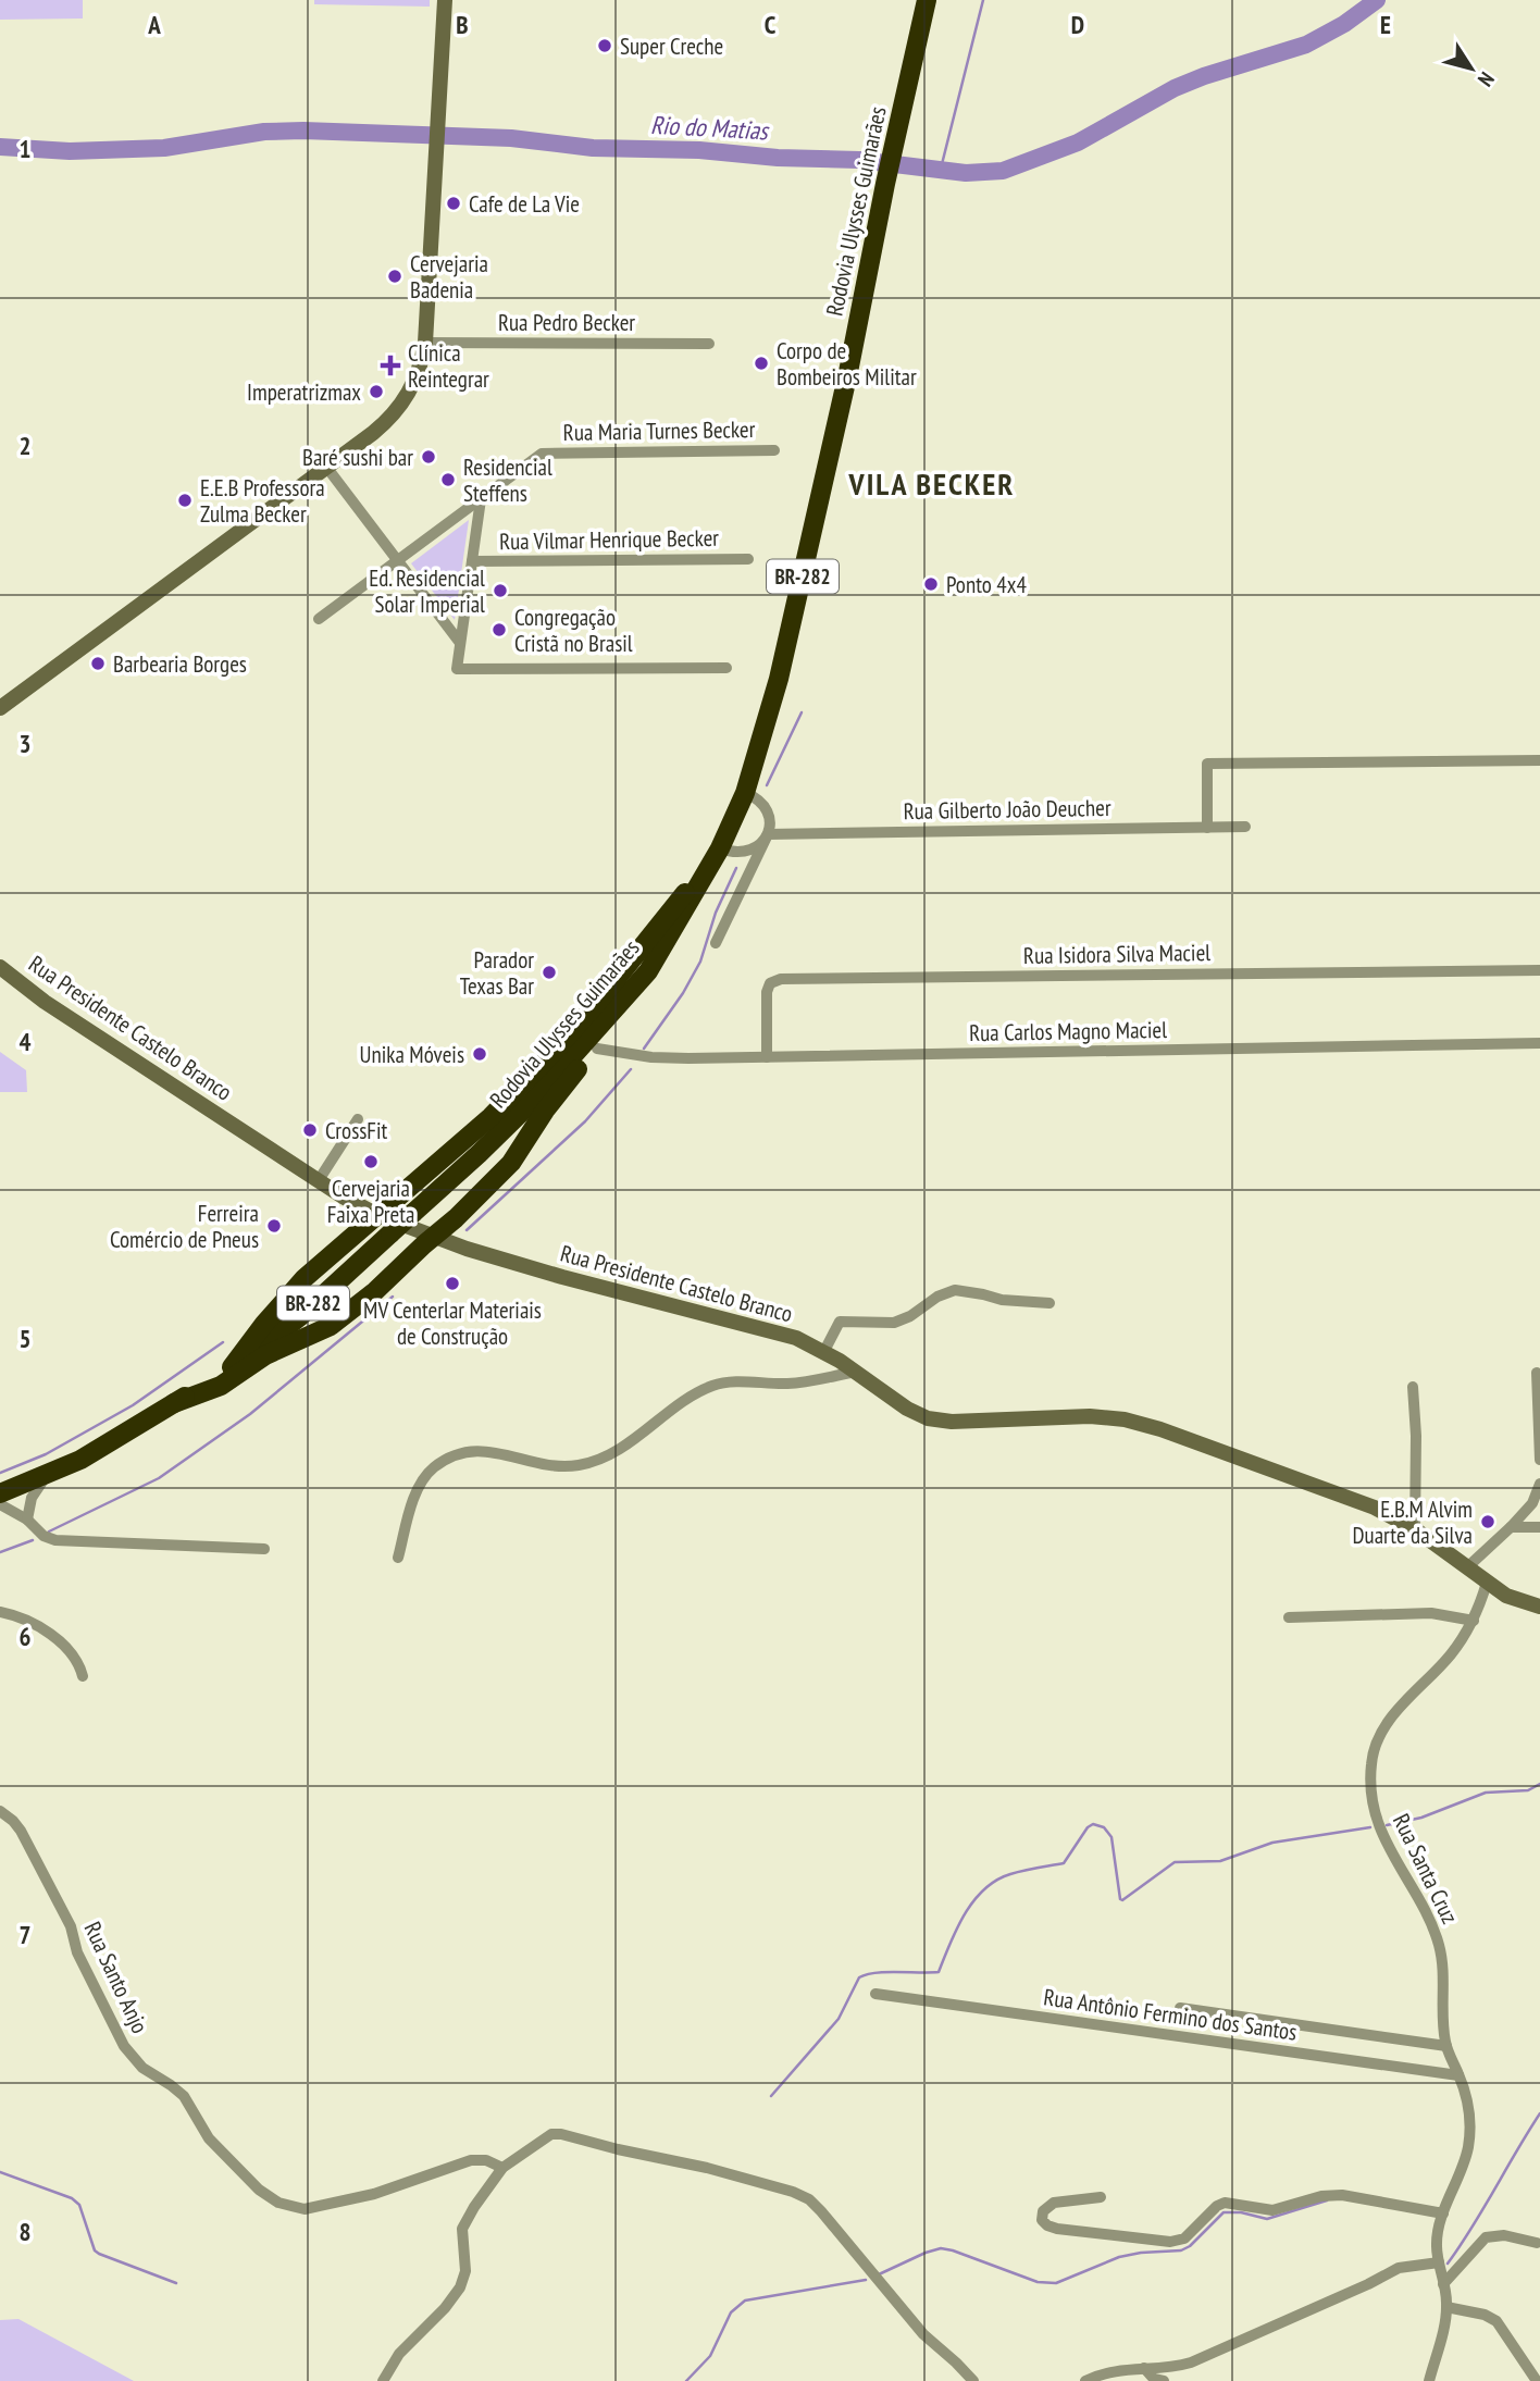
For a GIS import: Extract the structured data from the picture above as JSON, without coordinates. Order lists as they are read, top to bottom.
{
  "streets": {
    "highway": ["Rodovia Ulysses Guimarães", "BR-282"],
    "street": [
      "Rua Pedro Becker",
      "Rua Maria Turnes Becker",
      "Rua Vilmar Henrique Becker",
      "Rua Gilberto João Deucher",
      "Rua Isidora Silva Maciel",
      "Rua Presidente Castelo Branco",
      "Rua Carlos Magno Maciel",
      "Rua Santa Cruz",
      "Rua Santo Anjo",
      "Rua Antônio Fermino dos Santos"
    ]
  },
  "crossings": [
    ["Rua Isidora Silva Maciel", "Rua Carlos Magno Maciel"],
    ["Rua Presidente Castelo Branco", "Rua Santa Cruz"],
    ["Rua Santa Cruz", "Rua Antônio Fermino dos Santos"]
  ],
  "districts": ["VILA BECKER"],
  "water": ["Rio do Matias"],
  "places": {
    "other": [
      "Super Creche",
      "Cafe de La Vie",
      "Cervejaria Badenia",
      "Corpo de Bombeiros Militar",
      "Imperatrizmax",
      "Baré sushi bar",
      "Residencial Steffens",
      "E.E.B Professora Zulma Becker",
      "Ponto 4x4",
      "Ed. Residencial Solar Imperial",
      "Congregação Cristã no Brasil",
      "Barbearia Borges",
      "Parador Texas Bar",
      "Unika Móveis",
      "CrossFit",
      "Cervejaria Faixa Preta",
      "Ferreira Comércio de Pneus",
      "MV Centerlar Materiais de Construção",
      "E.B.M Alvim Duarte da Silva"
    ],
    "health": ["Clínica Reintegrar"]
  },
  "north": "bottom right",
  "grid": {
    "columns": [
      "A",
      "B",
      "C",
      "D",
      "E"
    ],
    "rows": [
      "1",
      "2",
      "3",
      "4",
      "5",
      "6",
      "7",
      "8"
    ]
  }
}
